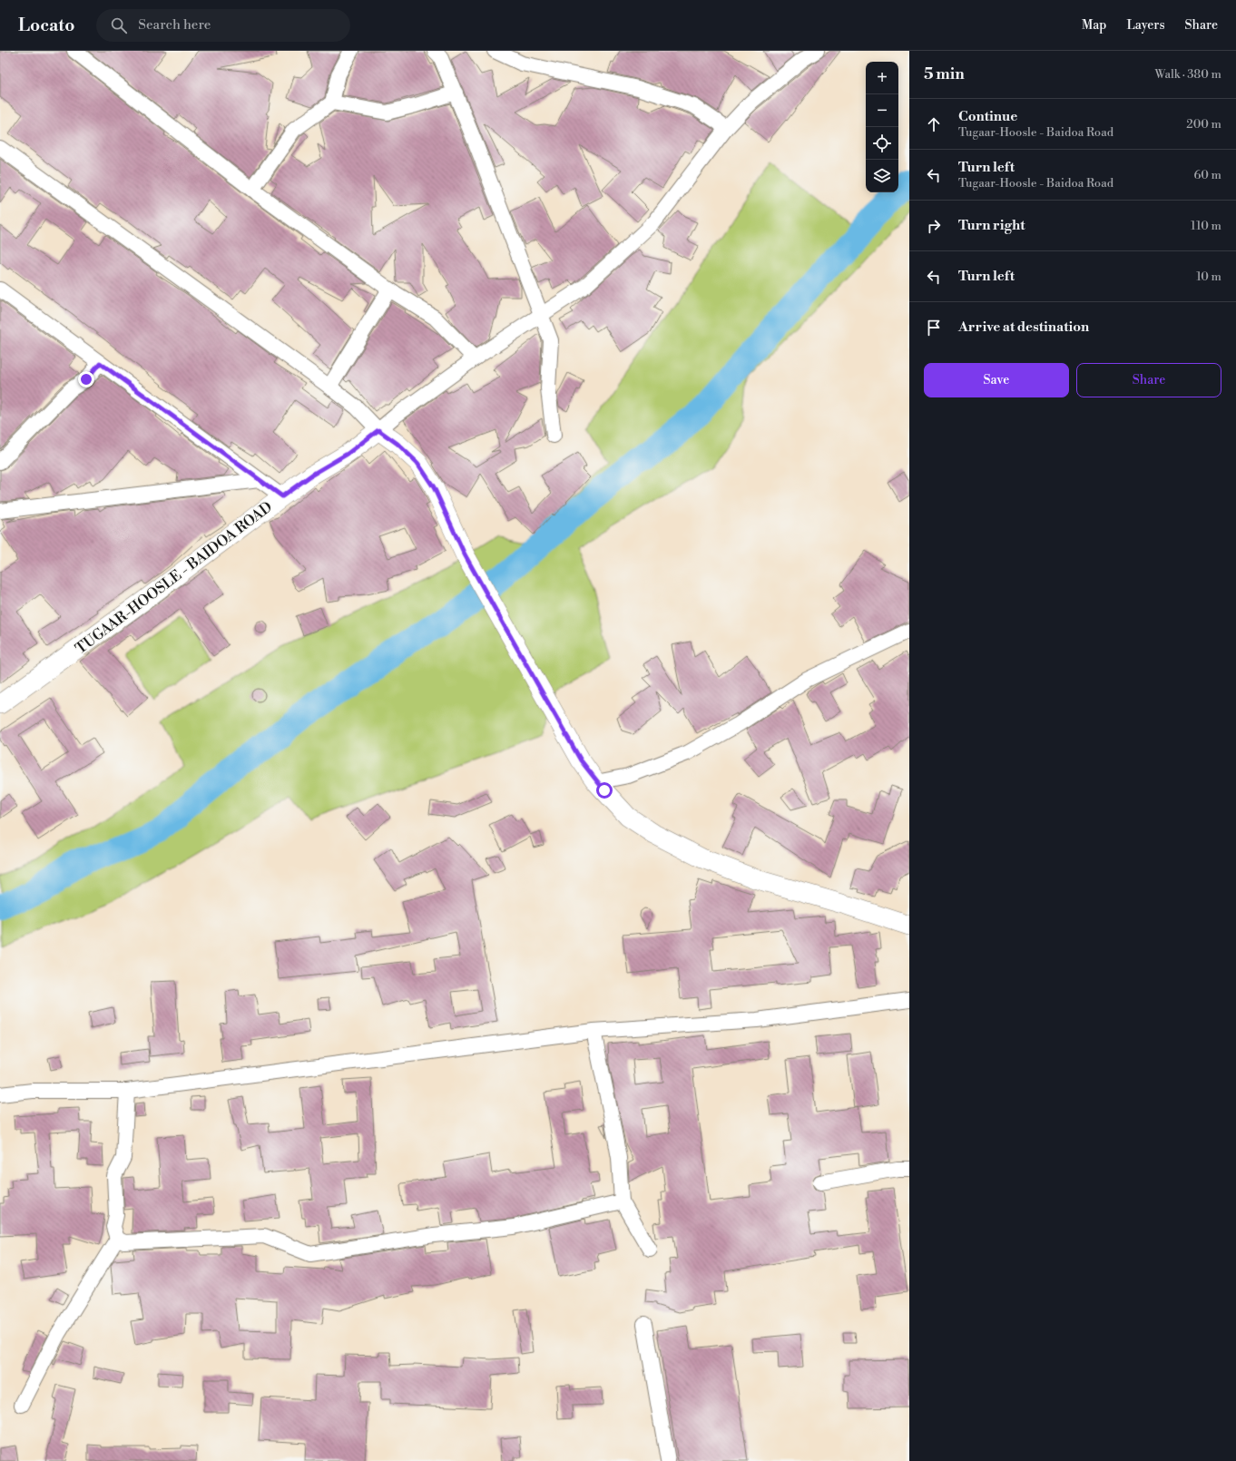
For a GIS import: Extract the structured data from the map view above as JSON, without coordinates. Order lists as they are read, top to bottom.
{
  "streets": {
    "main road": ["TUGAAR-HOOSLE - BAIDOA ROAD"]
  },
  "page": {
    "header": "Locato",
    "search": "Search here",
    "nav": ["Map", "Layers", "Share"],
    "heading": ["5 min", "Walk · 380 m"],
    "map_buttons": ["+", "−"],
    "list": [
      ["Continue", "Tugaar-Hoosle - Baidoa Road", "200 m"],
      ["Turn left", "Tugaar-Hoosle - Baidoa Road", "60 m"],
      ["Turn right", "110 m"],
      ["Turn left", "10 m"],
      "Arrive at destination"
    ],
    "buttons": ["Save", "Share"]
  }
}
